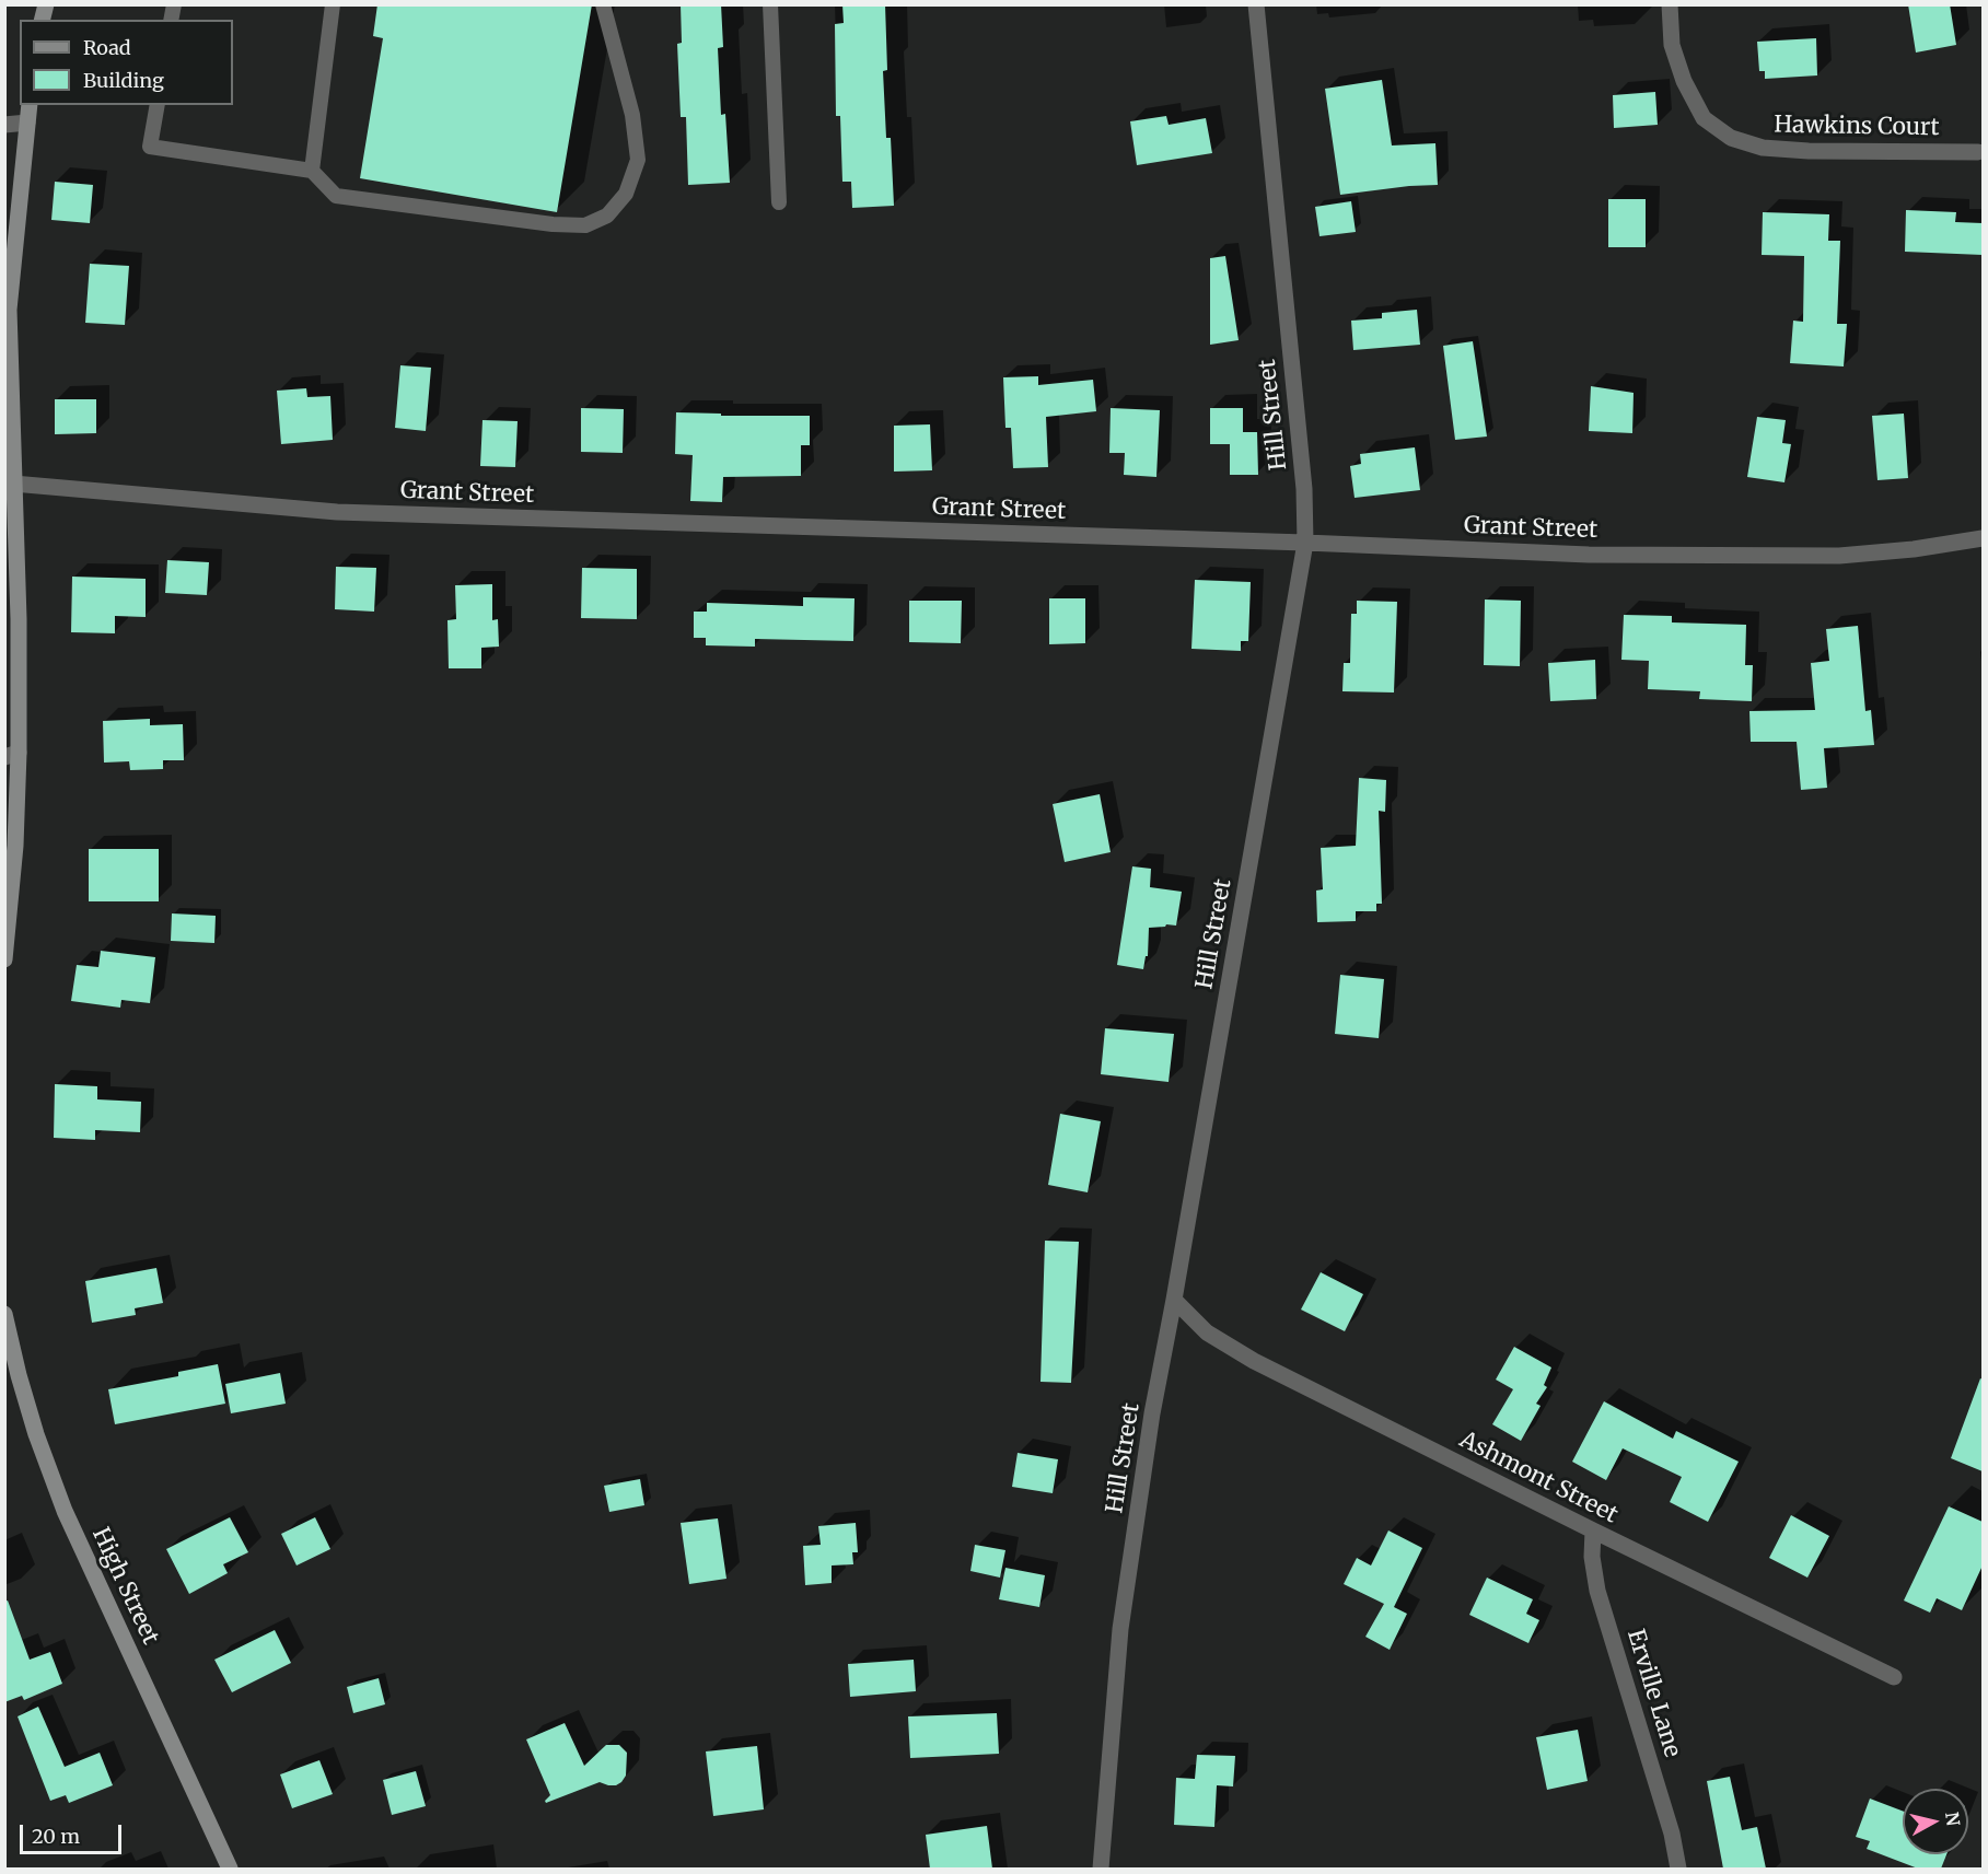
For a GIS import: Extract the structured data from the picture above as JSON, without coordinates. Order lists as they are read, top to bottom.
{
  "streets": {
    "main road": ["High Street"],
    "street": [
      "Hawkins Court",
      "Hill Street",
      "Grant Street",
      "Ashmont Street",
      "Erville Lane"
    ]
  },
  "crossings": [
    ["Hill Street", "Grant Street"],
    ["Hill Street", "Ashmont Street"],
    ["Ashmont Street", "Erville Lane"]
  ],
  "legend": ["Road", "Building"],
  "scale_bar": "20 m",
  "north": "right"
}
